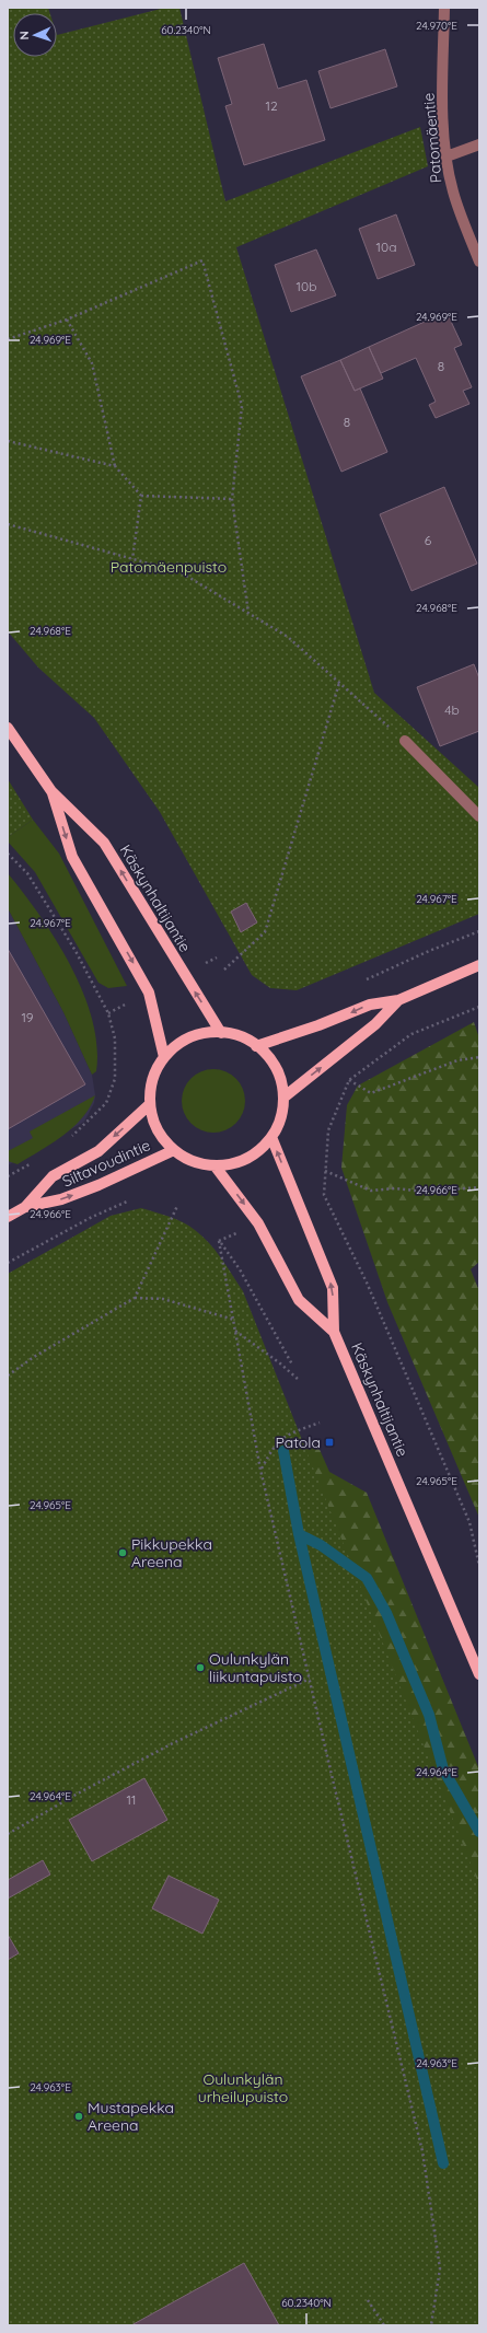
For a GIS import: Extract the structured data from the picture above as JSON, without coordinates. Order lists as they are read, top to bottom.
{
  "streets": {
    "main road": ["Käskynhaltijantie", "Siltavoudintie"],
    "street": ["Patomäentie"]
  },
  "crossings": [
    ["Käskynhaltijantie", "Siltavoudintie"]
  ],
  "parks": ["Patomäenpuisto", "Oulunkylän urheilupuisto"],
  "places": {
    "transit": ["Patola"],
    "other": ["Pikkupekka Areena", "Oulunkylän liikuntapuisto", "Mustapekka Areena"]
  },
  "house_numbers": [
    "12",
    "10a",
    "10b",
    "8",
    "8",
    "6",
    "4b",
    "19",
    "11"
  ],
  "north": "left",
  "coordinates": [
    "24.970°E",
    "60.2340°N",
    "24.969°E",
    "24.968°E",
    "24.967°E",
    "24.966°E",
    "24.965°E",
    "24.964°E",
    "24.963°E"
  ]
}
